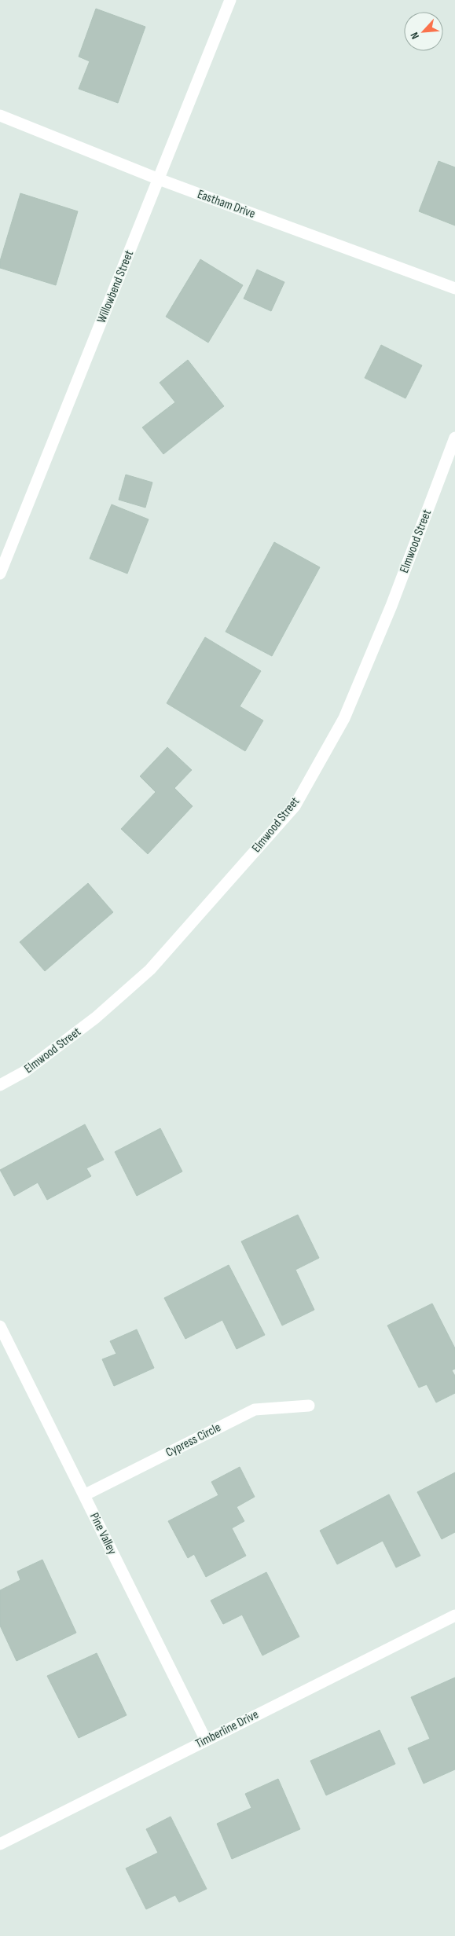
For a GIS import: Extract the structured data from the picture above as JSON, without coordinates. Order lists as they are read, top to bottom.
{
  "streets": {
    "street": [
      "Eastham Drive",
      "Willowbend Street",
      "Elmwood Street",
      "Cypress Circle",
      "Pine Valley",
      "Timberline Drive"
    ]
  },
  "crossings": [
    ["Eastham Drive", "Willowbend Street"],
    ["Cypress Circle", "Pine Valley"],
    ["Pine Valley", "Timberline Drive"]
  ],
  "north": "bottom left"
}
